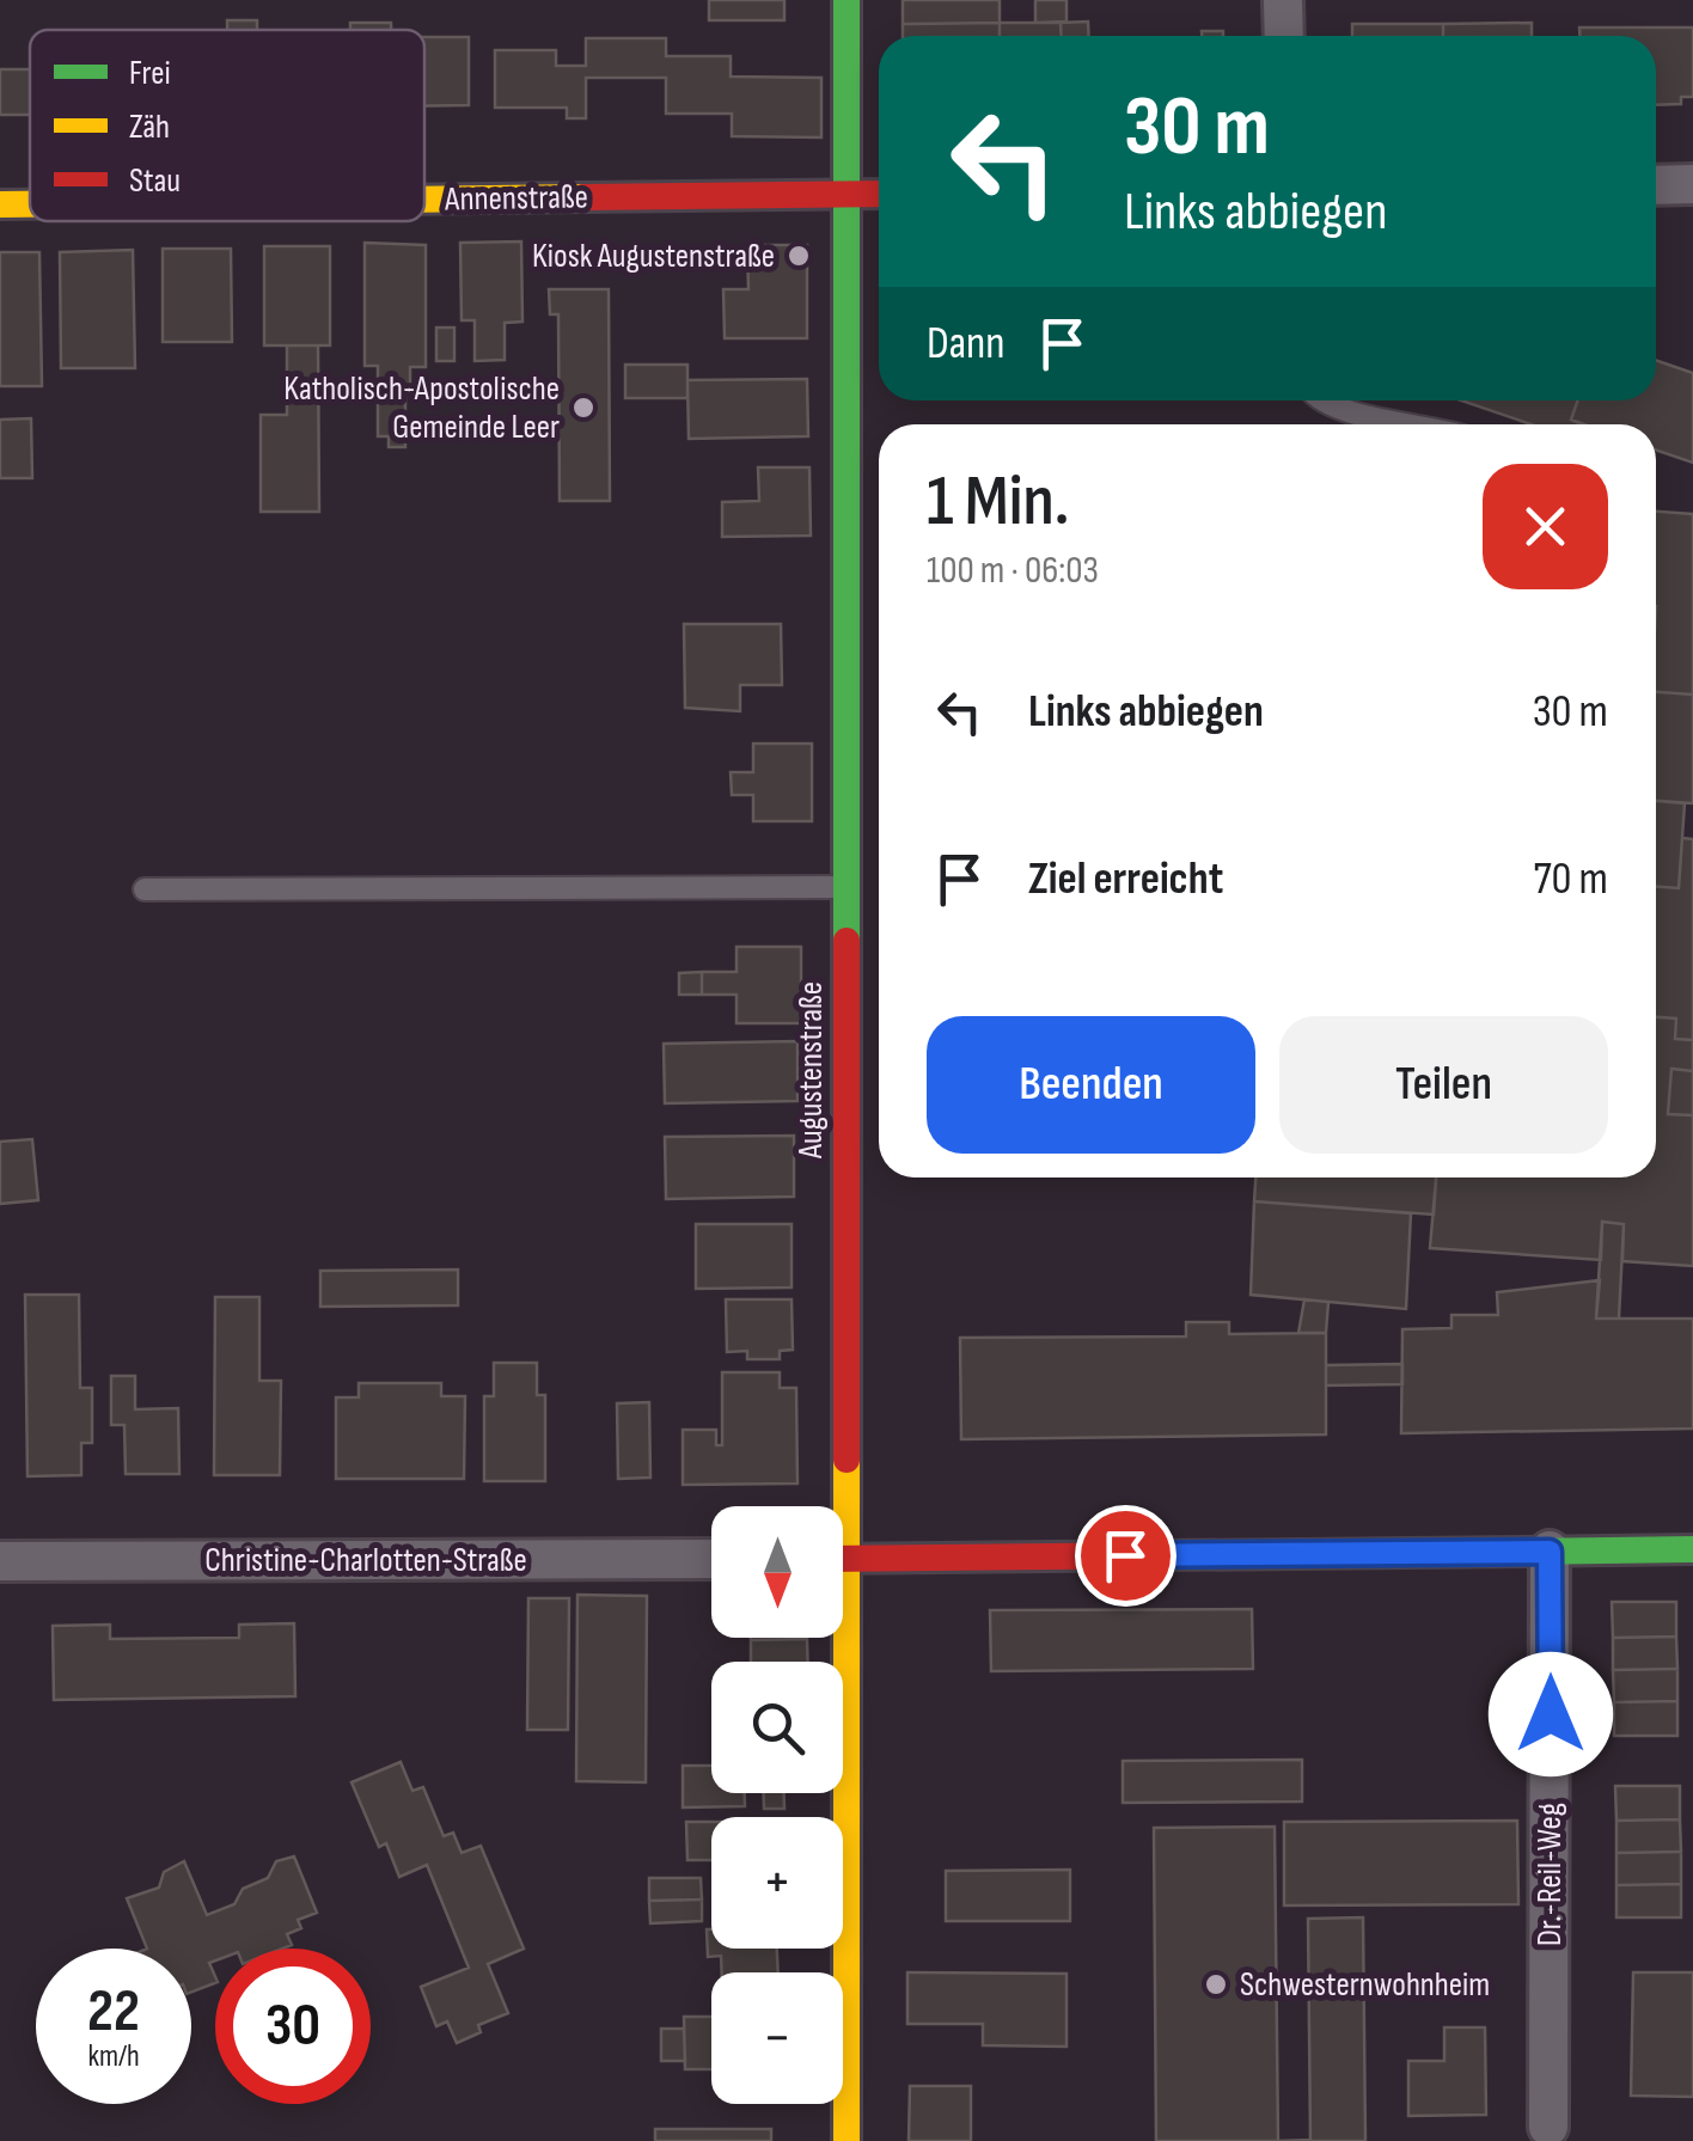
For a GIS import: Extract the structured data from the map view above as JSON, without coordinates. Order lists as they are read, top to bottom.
{
  "streets": {
    "street": [
      "Annenstraße",
      "Augustenstraße",
      "Christine-Charlotten-Straße",
      "Dr.-Reil-Weg"
    ]
  },
  "crossings": [
    ["Annenstraße", "Augustenstraße"]
  ],
  "places": ["Kiosk Augustenstraße", "Katholisch-Apostolische Gemeinde Leer", "Schwesternwohnheim"],
  "legend": ["Frei", "Zäh", "Stau"],
  "north": "bottom",
  "page": {
    "turn": ["30 m", "Links abbiegen"],
    "then": "Dann",
    "heading": ["1 Min.", "100 m · 06:03"],
    "list": [
      {
        "name": "Links abbiegen",
        "value": "30 m"
      },
      {
        "name": "Ziel erreicht",
        "value": "70 m"
      }
    ],
    "buttons": ["Beenden", "Teilen"],
    "map_buttons": ["+", "−"],
    "speed": "22 km/h",
    "limit": "30"
  }
}
